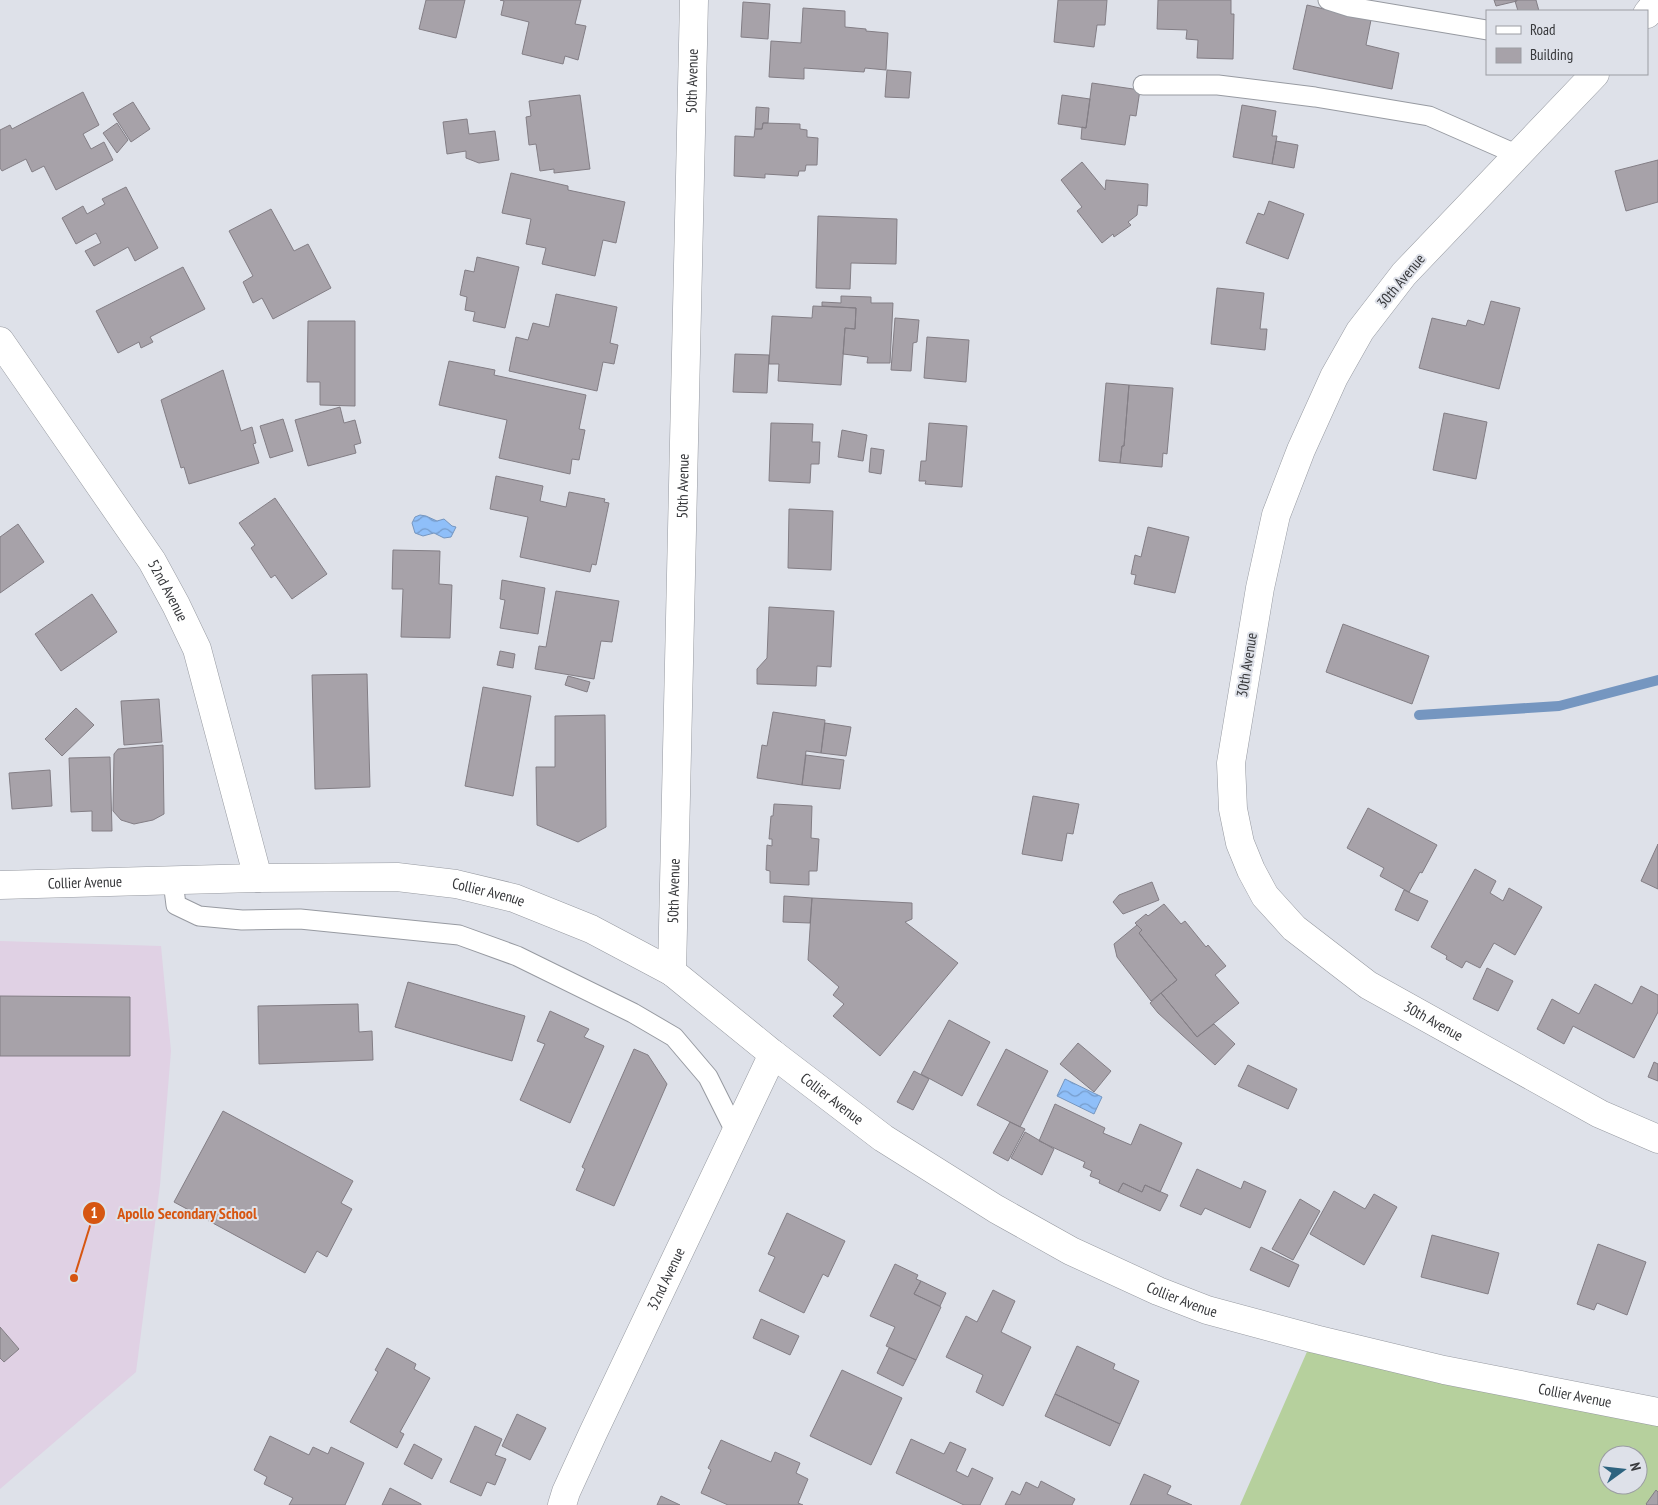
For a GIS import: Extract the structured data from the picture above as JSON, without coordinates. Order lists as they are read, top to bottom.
{
  "streets": {
    "street": [
      "50th Avenue",
      "30th Avenue",
      "52nd Avenue",
      "Collier Avenue",
      "32nd Avenue"
    ]
  },
  "crossings": [
    ["50th Avenue", "Collier Avenue"],
    ["52nd Avenue", "Collier Avenue"],
    ["Collier Avenue", "32nd Avenue"]
  ],
  "places": ["Apollo Secondary School"],
  "legend": ["Road", "Building"],
  "north": "right"
}
